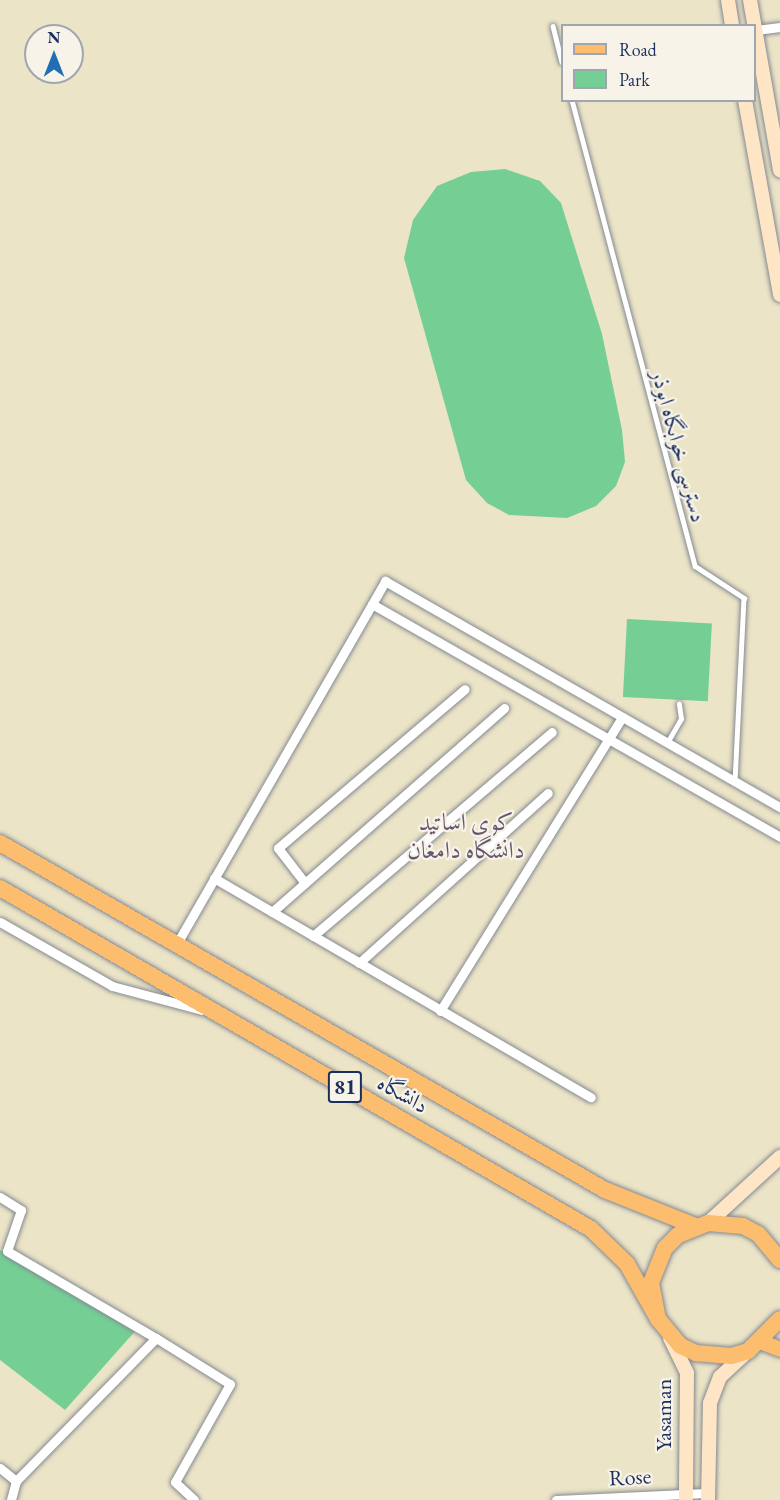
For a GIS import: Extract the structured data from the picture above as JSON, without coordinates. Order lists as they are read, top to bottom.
{
  "streets": {
    "highway": ["81", "دانشگاه"],
    "street": ["Yasaman", "Rose"],
    "lane": ["دسترسی خوابگاه ابوذر"]
  },
  "crossings": [
    ["81", "دانشگاه"],
    ["81", "Yasaman"],
    ["Yasaman", "Rose"]
  ],
  "districts": ["کوی اساتید دانشگاه دامغان"],
  "legend": ["Road", "Park"],
  "north": "top"
}
